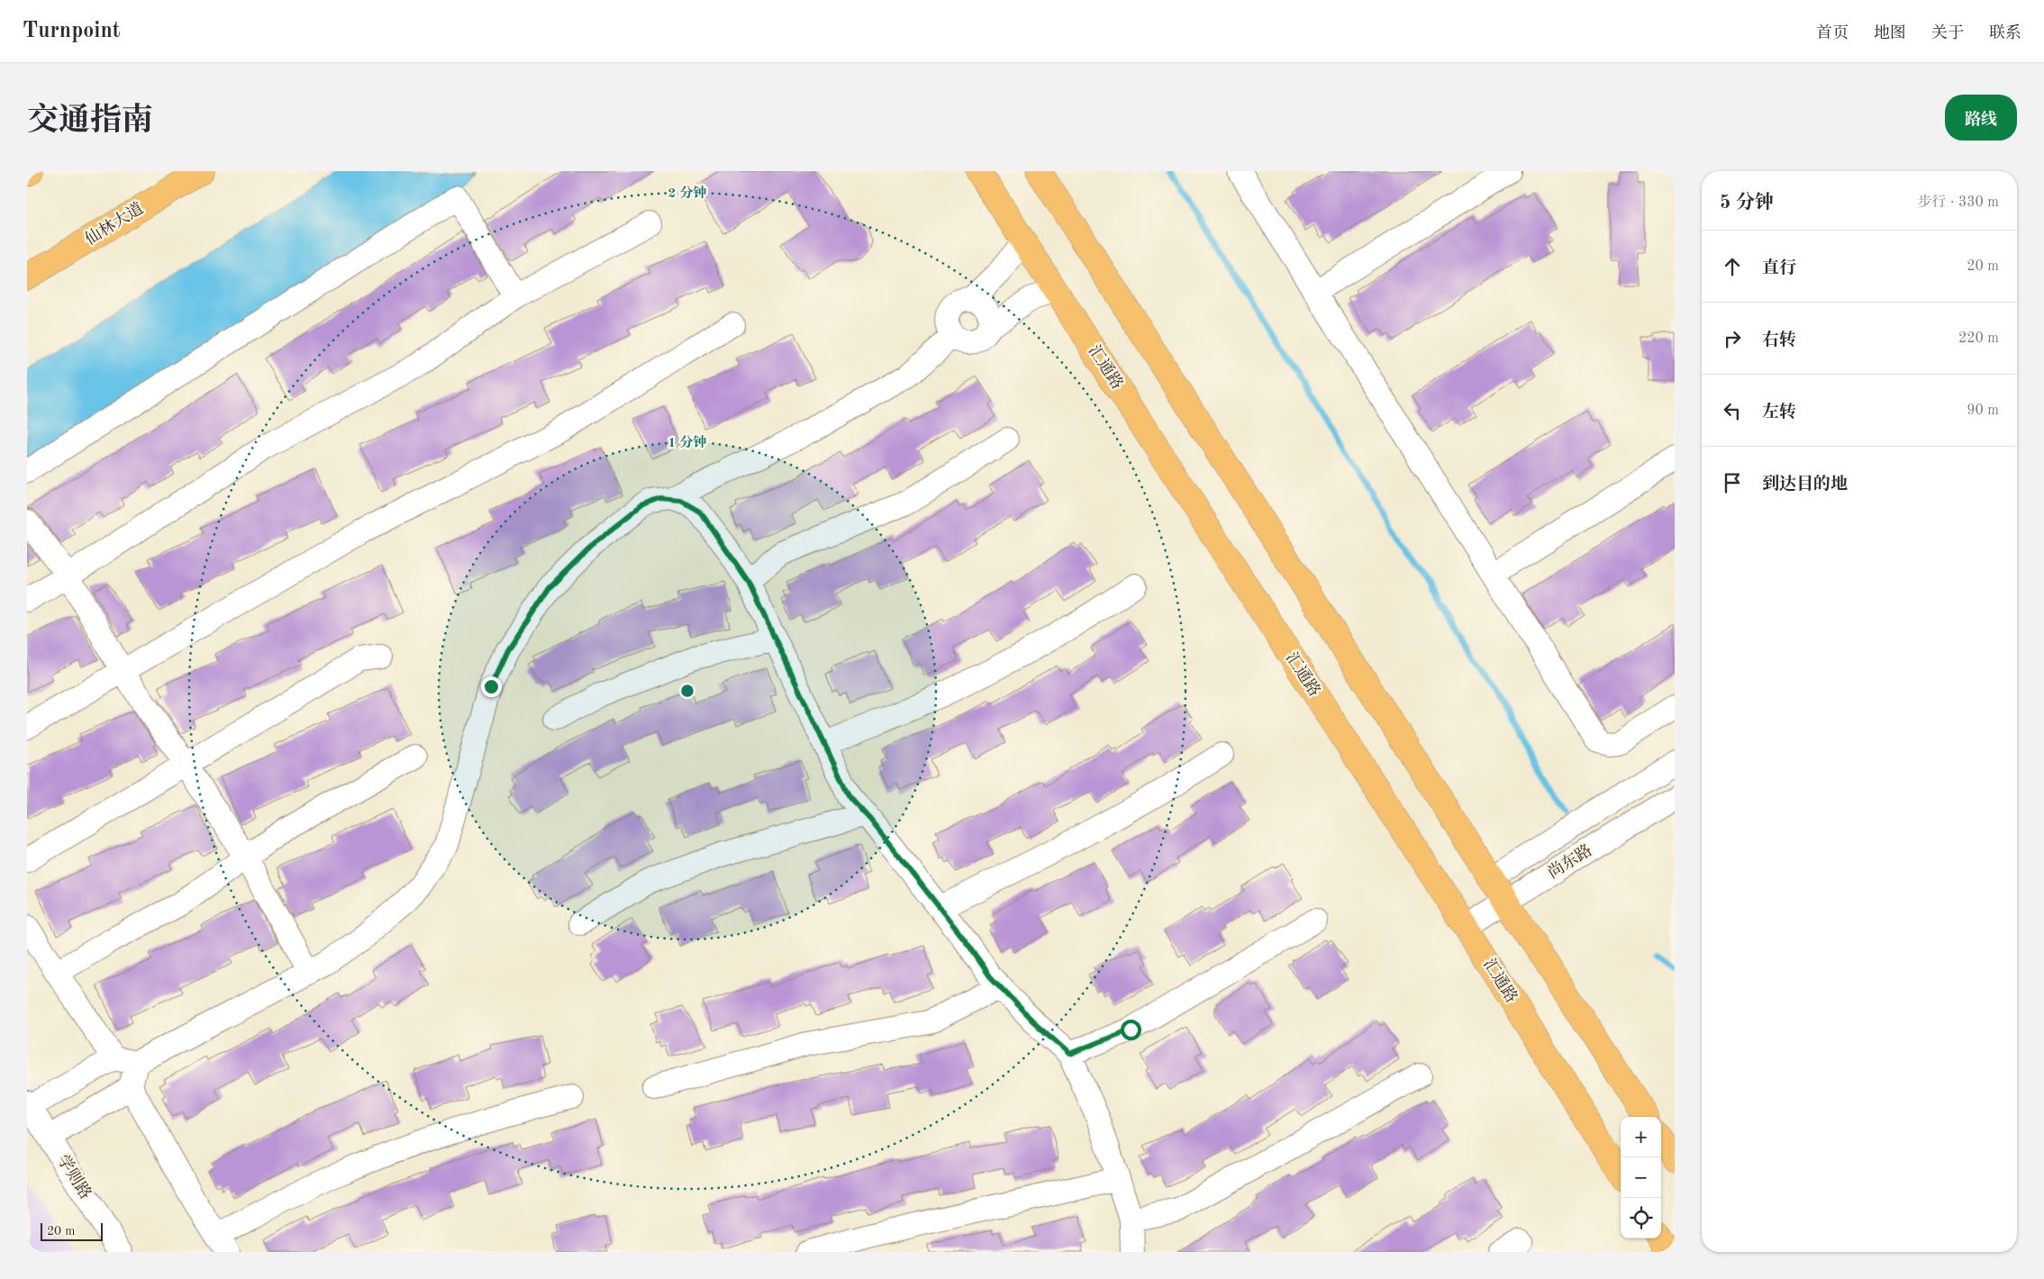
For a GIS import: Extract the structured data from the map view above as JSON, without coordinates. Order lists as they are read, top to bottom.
{
  "streets": {
    "main road": ["仙林大道", "汇通路"],
    "street": ["尚东路", "学则路"]
  },
  "crossings": [
    ["汇通路", "尚东路"]
  ],
  "scale_bar": "20 m",
  "page": {
    "header": "Turnpoint",
    "nav": [
      "首页",
      "地图",
      "关于",
      "联系"
    ],
    "title": "交通指南",
    "buttons": "路线",
    "heading": ["5 分钟", "步行 · 330 m"],
    "list": [
      ["直行", "20 m"],
      ["右转", "220 m"],
      ["左转", "90 m"],
      "到达目的地"
    ],
    "map_buttons": ["+", "−"],
    "scale": "20 m"
  },
  "rings": ["2 分钟", "1 分钟"]
}
